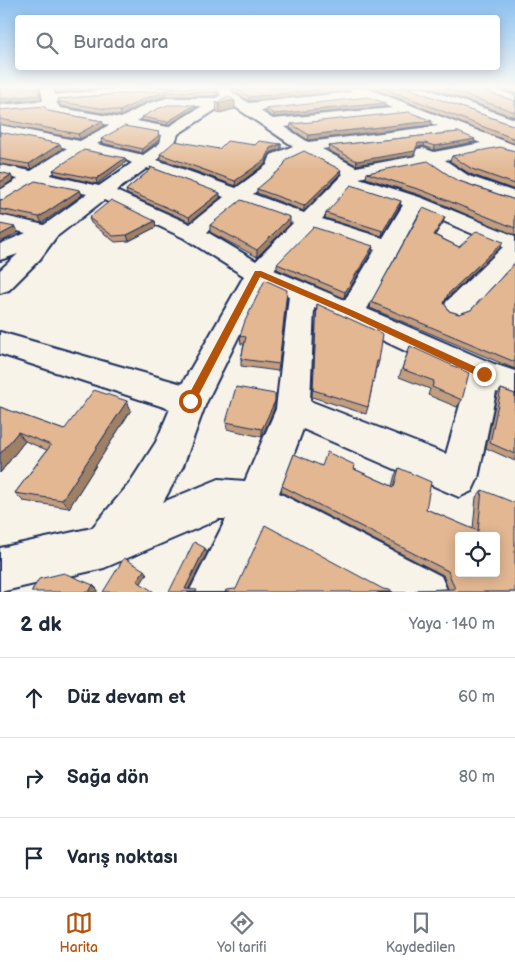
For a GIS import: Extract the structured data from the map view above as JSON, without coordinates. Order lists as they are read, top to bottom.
{
  "page": {
    "search": "Burada ara",
    "heading": ["2 dk", "Yaya · 140 m"],
    "list": [
      ["Düz devam et", "60 m"],
      ["Sağa dön", "80 m"],
      "Varış noktası"
    ],
    "nav": ["Harita", "Yol tarifi", "Kaydedilen"]
  }
}
